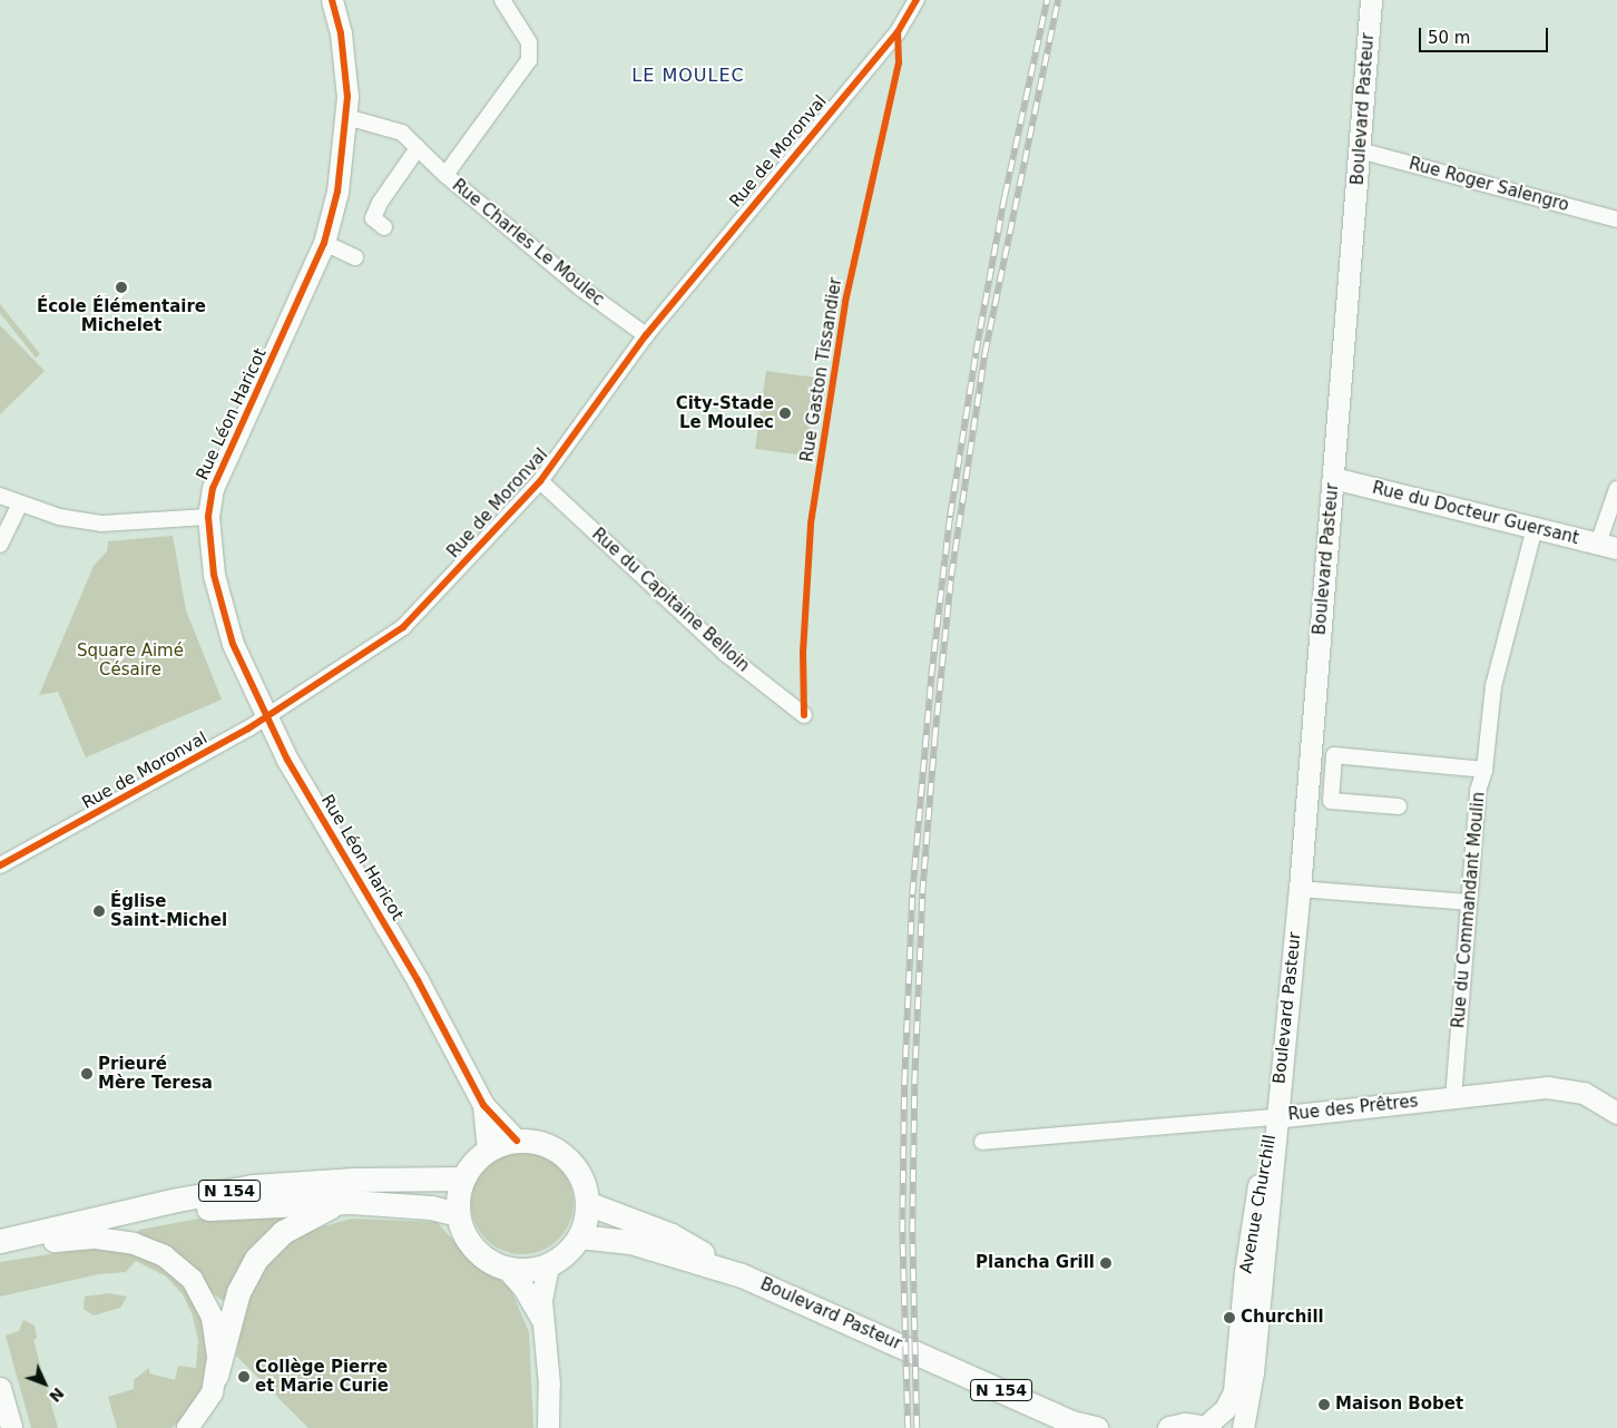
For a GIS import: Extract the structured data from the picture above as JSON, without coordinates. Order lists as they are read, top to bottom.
{
  "streets": {
    "main road": ["Boulevard Pasteur", "N 154"],
    "street": [
      "Rue de Moronval",
      "Rue Roger Salengro",
      "Rue Charles Le Moulec",
      "Rue Léon Haricot",
      "Rue du Docteur Guersant",
      "Rue du Capitaine Belloin",
      "Rue du Commandant Moulin",
      "Rue des Prêtres",
      "Avenue Churchill"
    ],
    "cycle path": ["Rue Gaston Tissandier"]
  },
  "crossings": [
    ["Boulevard Pasteur", "Rue Roger Salengro"],
    ["Boulevard Pasteur", "Rue Léon Haricot"],
    ["Boulevard Pasteur", "Rue du Docteur Guersant"],
    ["Boulevard Pasteur", "Rue des Prêtres"],
    ["Boulevard Pasteur", "N 154"],
    ["Boulevard Pasteur", "Avenue Churchill"],
    ["Rue de Moronval", "Rue Charles Le Moulec"],
    ["Rue de Moronval", "Rue Léon Haricot"],
    ["Rue de Moronval", "Rue du Capitaine Belloin"],
    ["Rue Léon Haricot", "N 154"],
    ["Rue du Docteur Guersant", "Rue du Commandant Moulin"],
    ["Rue du Commandant Moulin", "Rue des Prêtres"],
    ["Rue des Prêtres", "Avenue Churchill"]
  ],
  "districts": ["LE MOULEC"],
  "parks": ["Square Aimé Césaire"],
  "places": [
    "École Élémentaire Michelet",
    "City-Stade Le Moulec",
    "Église Saint-Michel",
    "Prieuré Mère Teresa",
    "Plancha Grill",
    "Churchill",
    "Collège Pierre et Marie Curie",
    "Maison Bobet"
  ],
  "scale_bar": "50 m",
  "north": "bottom right"
}
